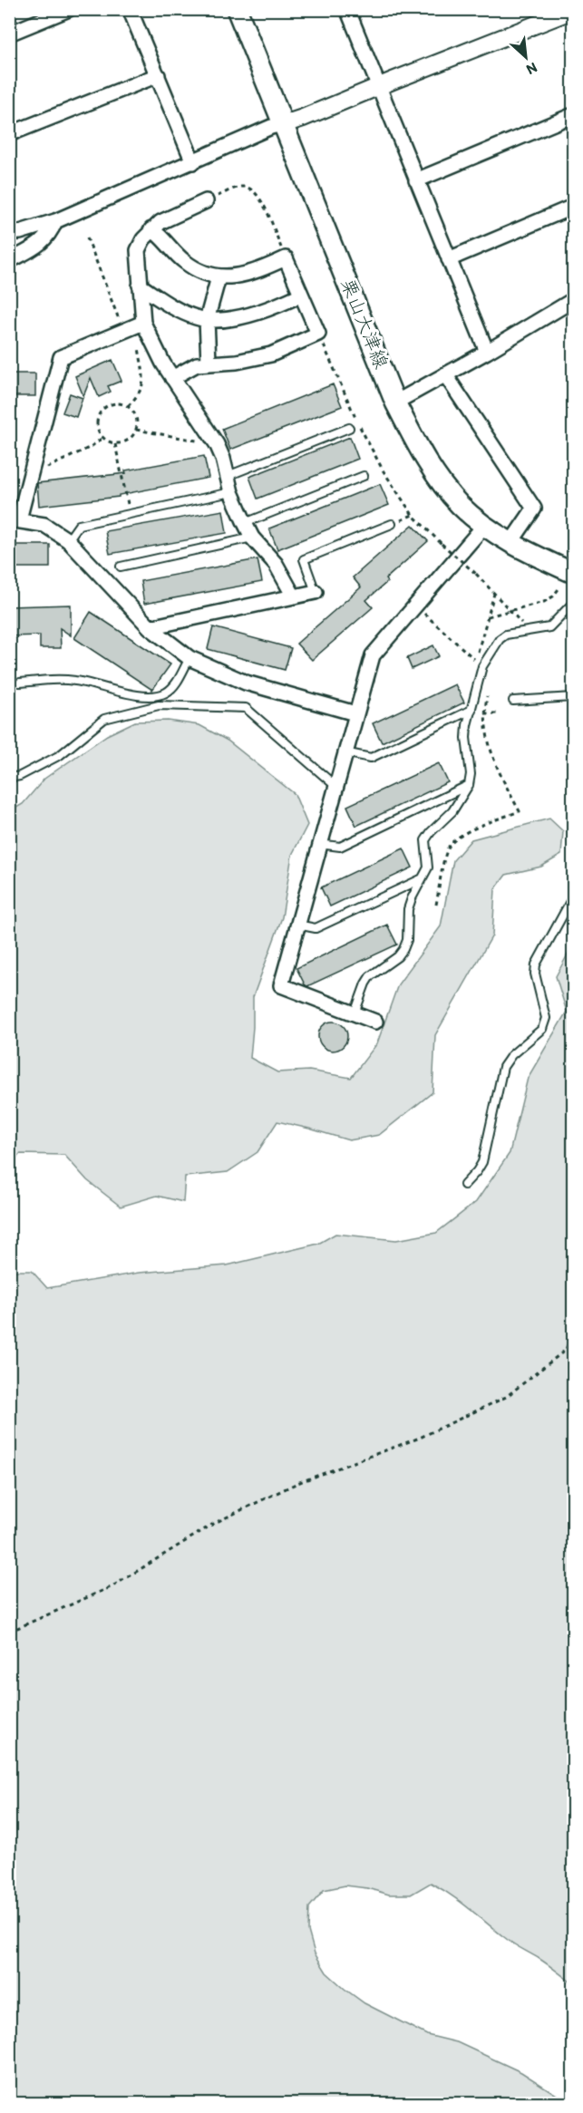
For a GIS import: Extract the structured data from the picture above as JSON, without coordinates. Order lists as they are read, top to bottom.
{
  "streets": {
    "main road": ["栗山大津線"]
  },
  "north": "bottom right"
}
